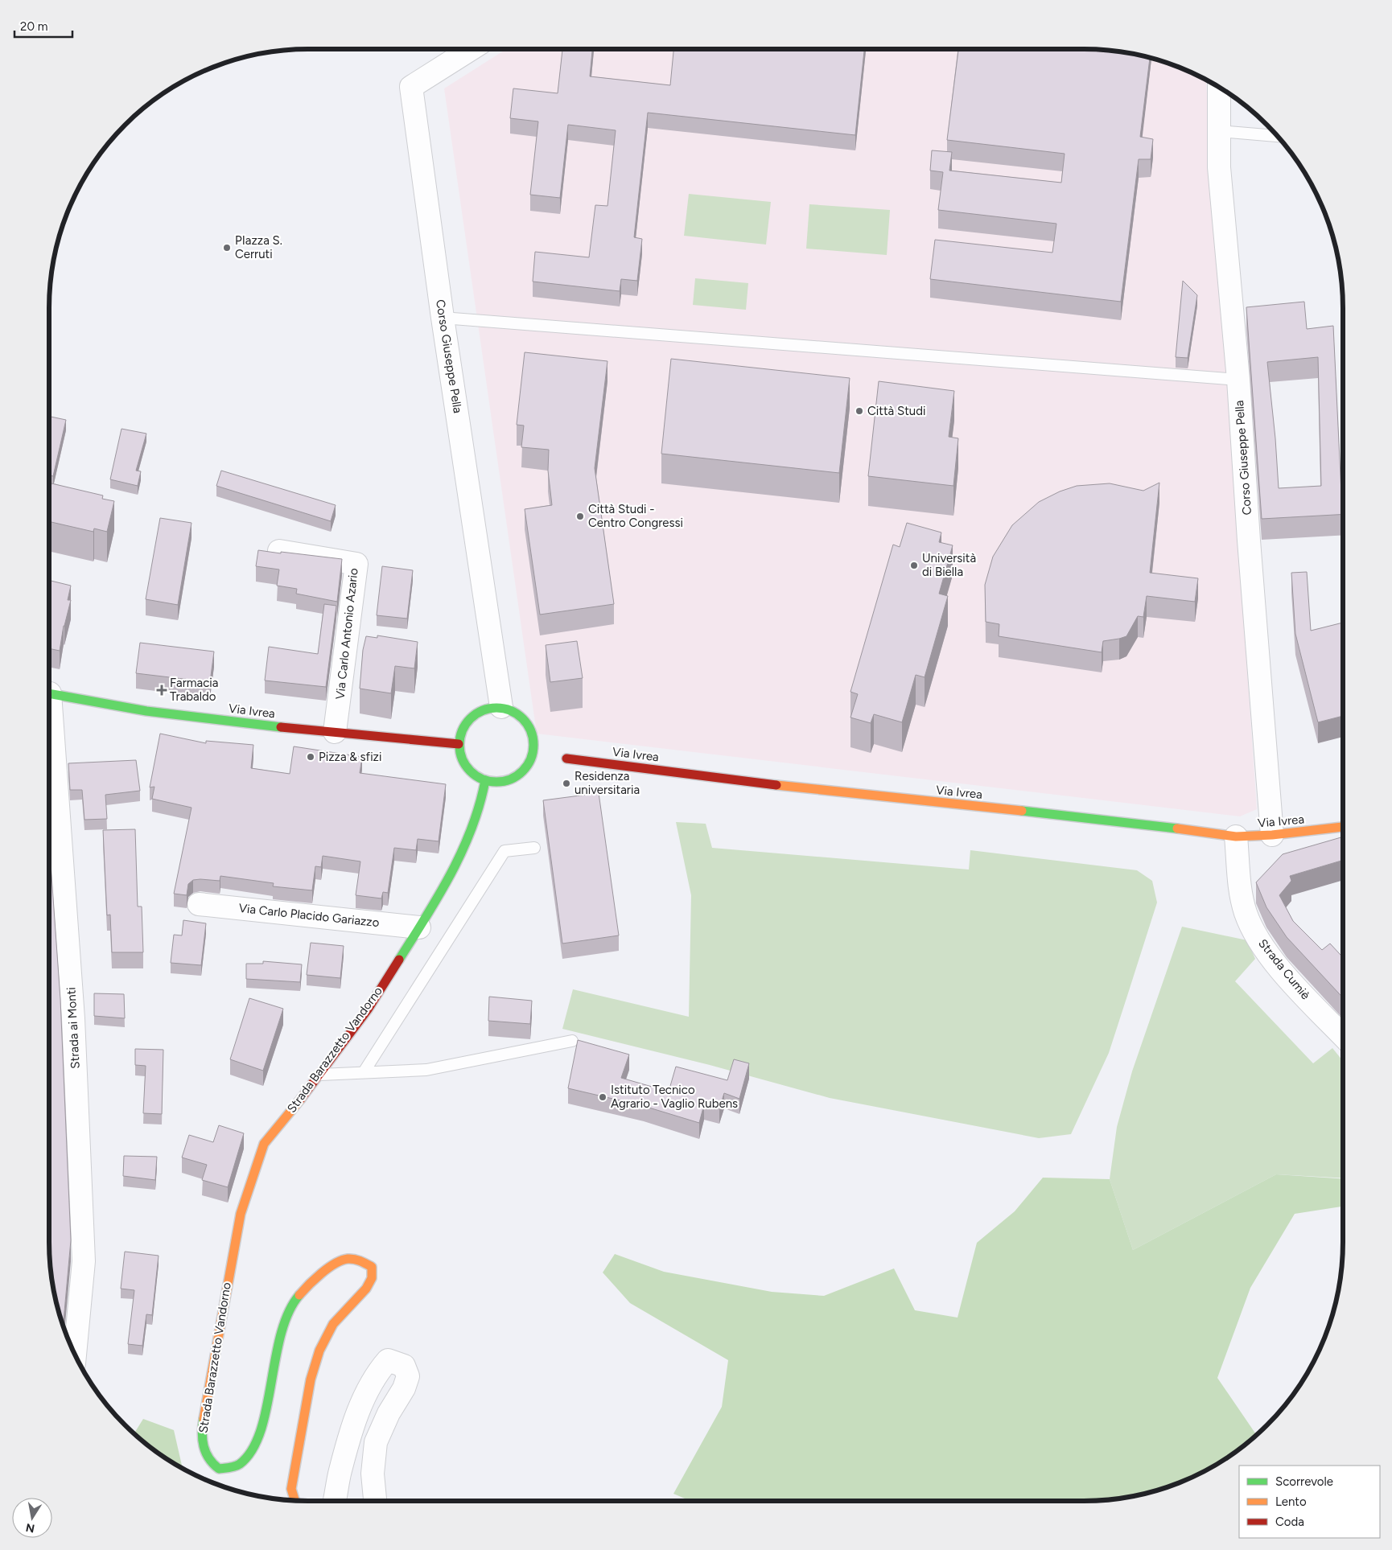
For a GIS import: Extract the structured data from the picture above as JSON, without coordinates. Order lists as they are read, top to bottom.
{
  "streets": {
    "main road": ["Via Ivrea", "Strada Barazzetto Vandorno"],
    "street": [
      "Corso Giuseppe Pella",
      "Via Carlo Antonio Azario",
      "Via Carlo Placido Gariazzo",
      "Strada Cumiè",
      "Strada ai Monti"
    ]
  },
  "crossings": [
    ["Corso Giuseppe Pella", "Via Ivrea"],
    ["Corso Giuseppe Pella", "Strada Barazzetto Vandorno"],
    ["Via Carlo Antonio Azario", "Via Ivrea"],
    ["Via Ivrea", "Strada Cumiè"],
    ["Via Ivrea", "Strada Barazzetto Vandorno"],
    ["Via Carlo Placido Gariazzo", "Strada Barazzetto Vandorno"]
  ],
  "places": {
    "other": [
      "PIazza S. Cerruti",
      "Città Studi",
      "Città Studi - Centro Congressi",
      "Università di Biella",
      "Pizza & sfizi",
      "Residenza universitaria",
      "Istituto Tecnico Agrario - Vaglio Rubens"
    ],
    "health": ["Farmacia Trabaldo"]
  },
  "legend": ["Scorrevole", "Lento", "Coda"],
  "scale_bar": "20 m",
  "north": "bottom"
}
